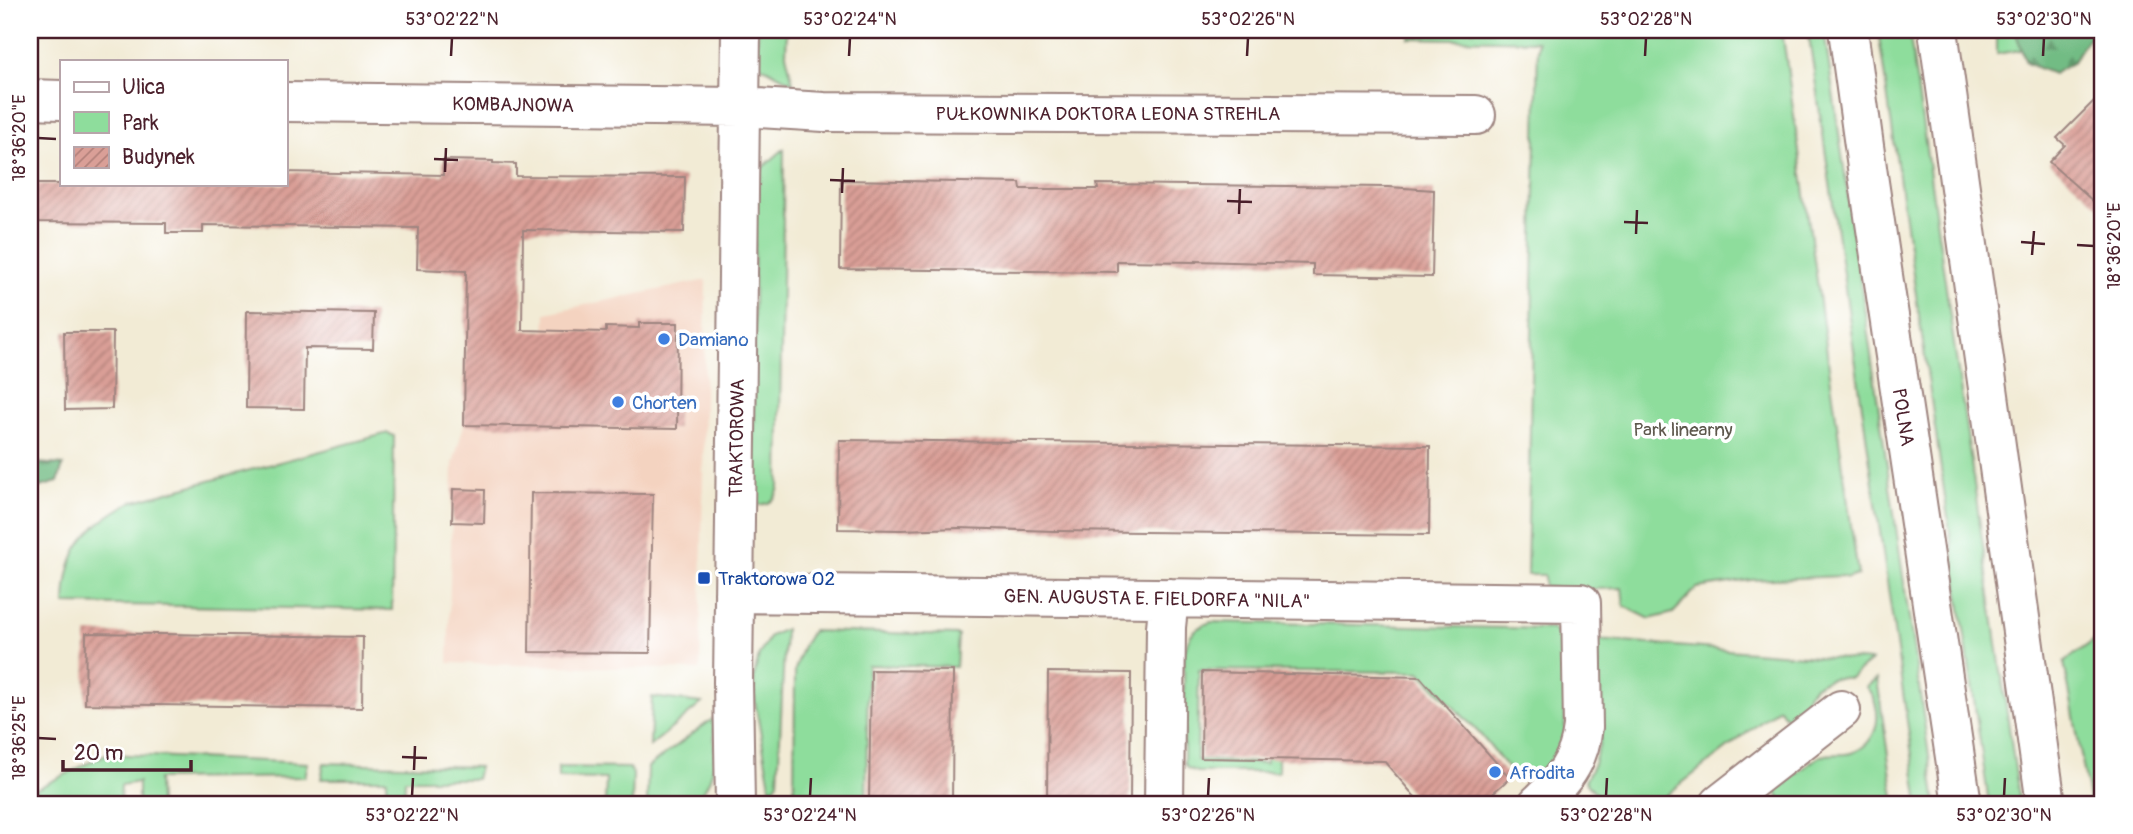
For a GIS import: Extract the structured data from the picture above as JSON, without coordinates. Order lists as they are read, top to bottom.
{
  "streets": {
    "street": [
      "KOMBAJNOWA",
      "PUŁKOWNIKA DOKTORA LEONA STREHLA",
      "POLNA",
      "TRAKTOROWA",
      "GEN. AUGUSTA E. FIELDORFA \"NILA\""
    ]
  },
  "crossings": [
    ["KOMBAJNOWA", "PUŁKOWNIKA DOKTORA LEONA STREHLA"],
    ["KOMBAJNOWA", "TRAKTOROWA"],
    ["PUŁKOWNIKA DOKTORA LEONA STREHLA", "TRAKTOROWA"],
    ["TRAKTOROWA", "GEN. AUGUSTA E. FIELDORFA \"NILA\""]
  ],
  "parks": ["Park linearny"],
  "places": {
    "other": ["Damiano", "Chorten", "Afrodita"],
    "transit": ["Traktorowa 02"]
  },
  "legend": ["Ulica", "Park", "Budynek"],
  "scale_bar": "20 m",
  "coordinates": [
    "53°02'22\"N",
    "53°02'24\"N",
    "53°02'26\"N",
    "53°02'28\"N",
    "53°02'30\"N",
    "18°36'20\"E",
    "18°36'25\"E"
  ]
}
